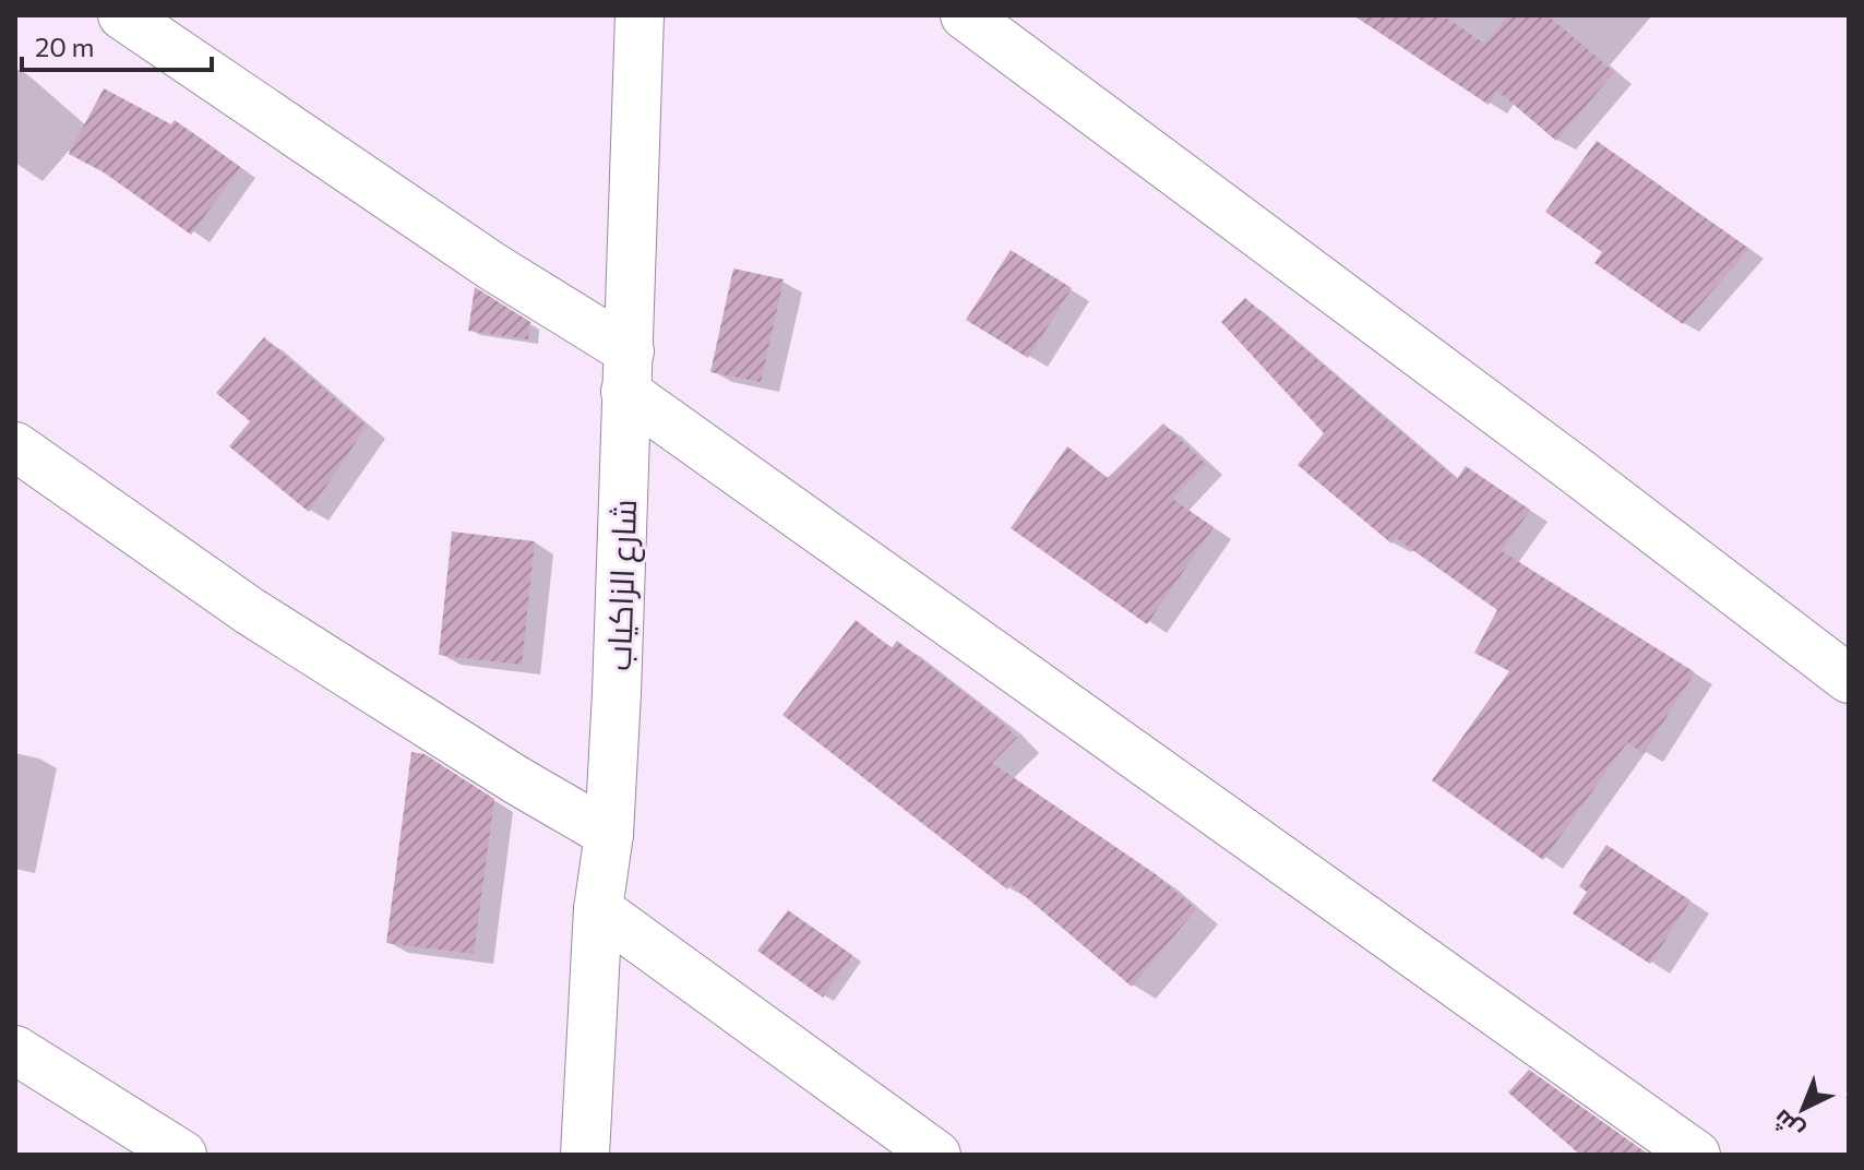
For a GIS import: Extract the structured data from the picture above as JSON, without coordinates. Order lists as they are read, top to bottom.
{
  "streets": {
    "street": ["شارع الزاكياب"]
  },
  "scale_bar": "20 m",
  "north": "bottom left"
}
